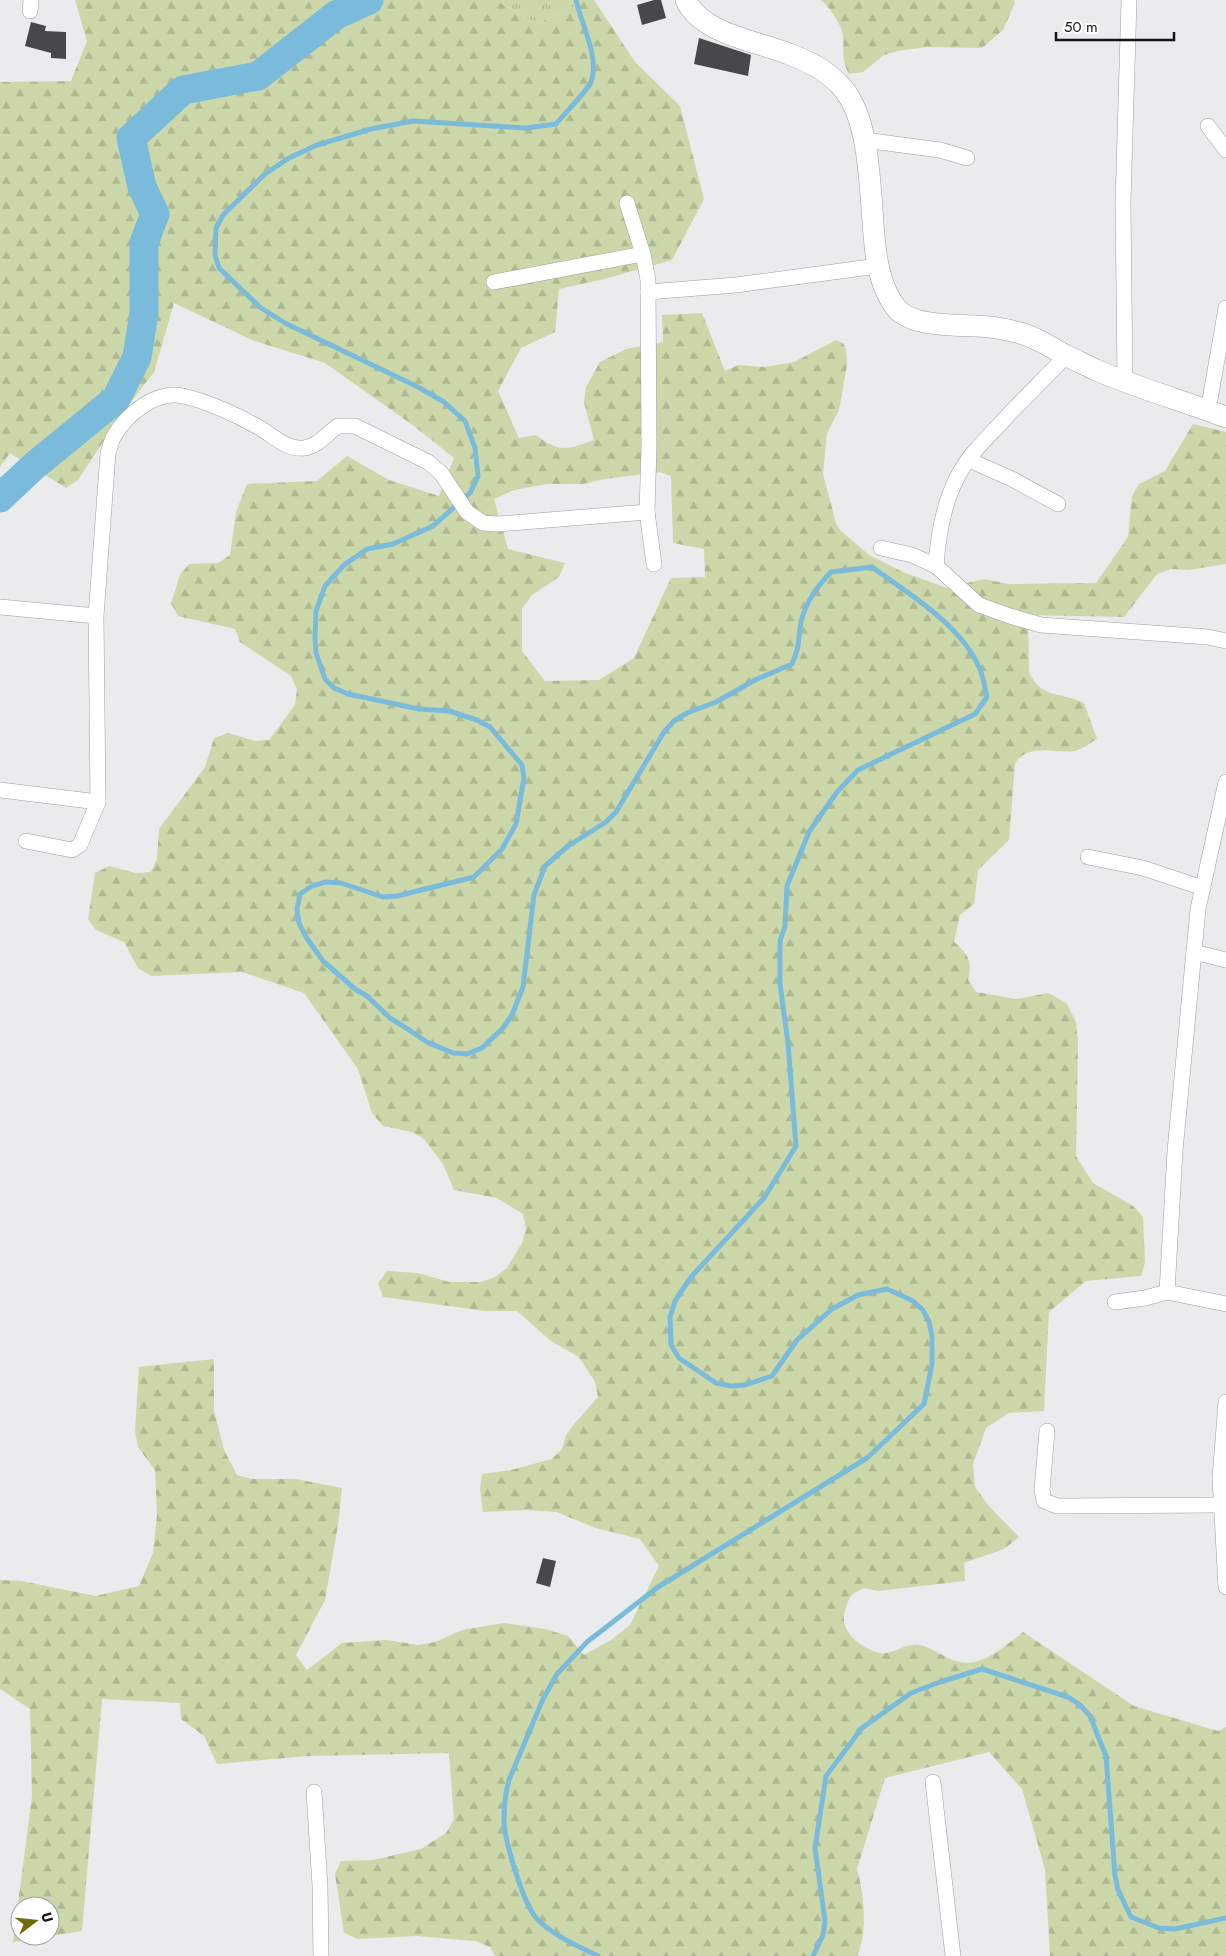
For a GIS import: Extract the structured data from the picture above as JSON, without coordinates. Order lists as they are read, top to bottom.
{
  "scale_bar": "50 m",
  "north": "right"
}
